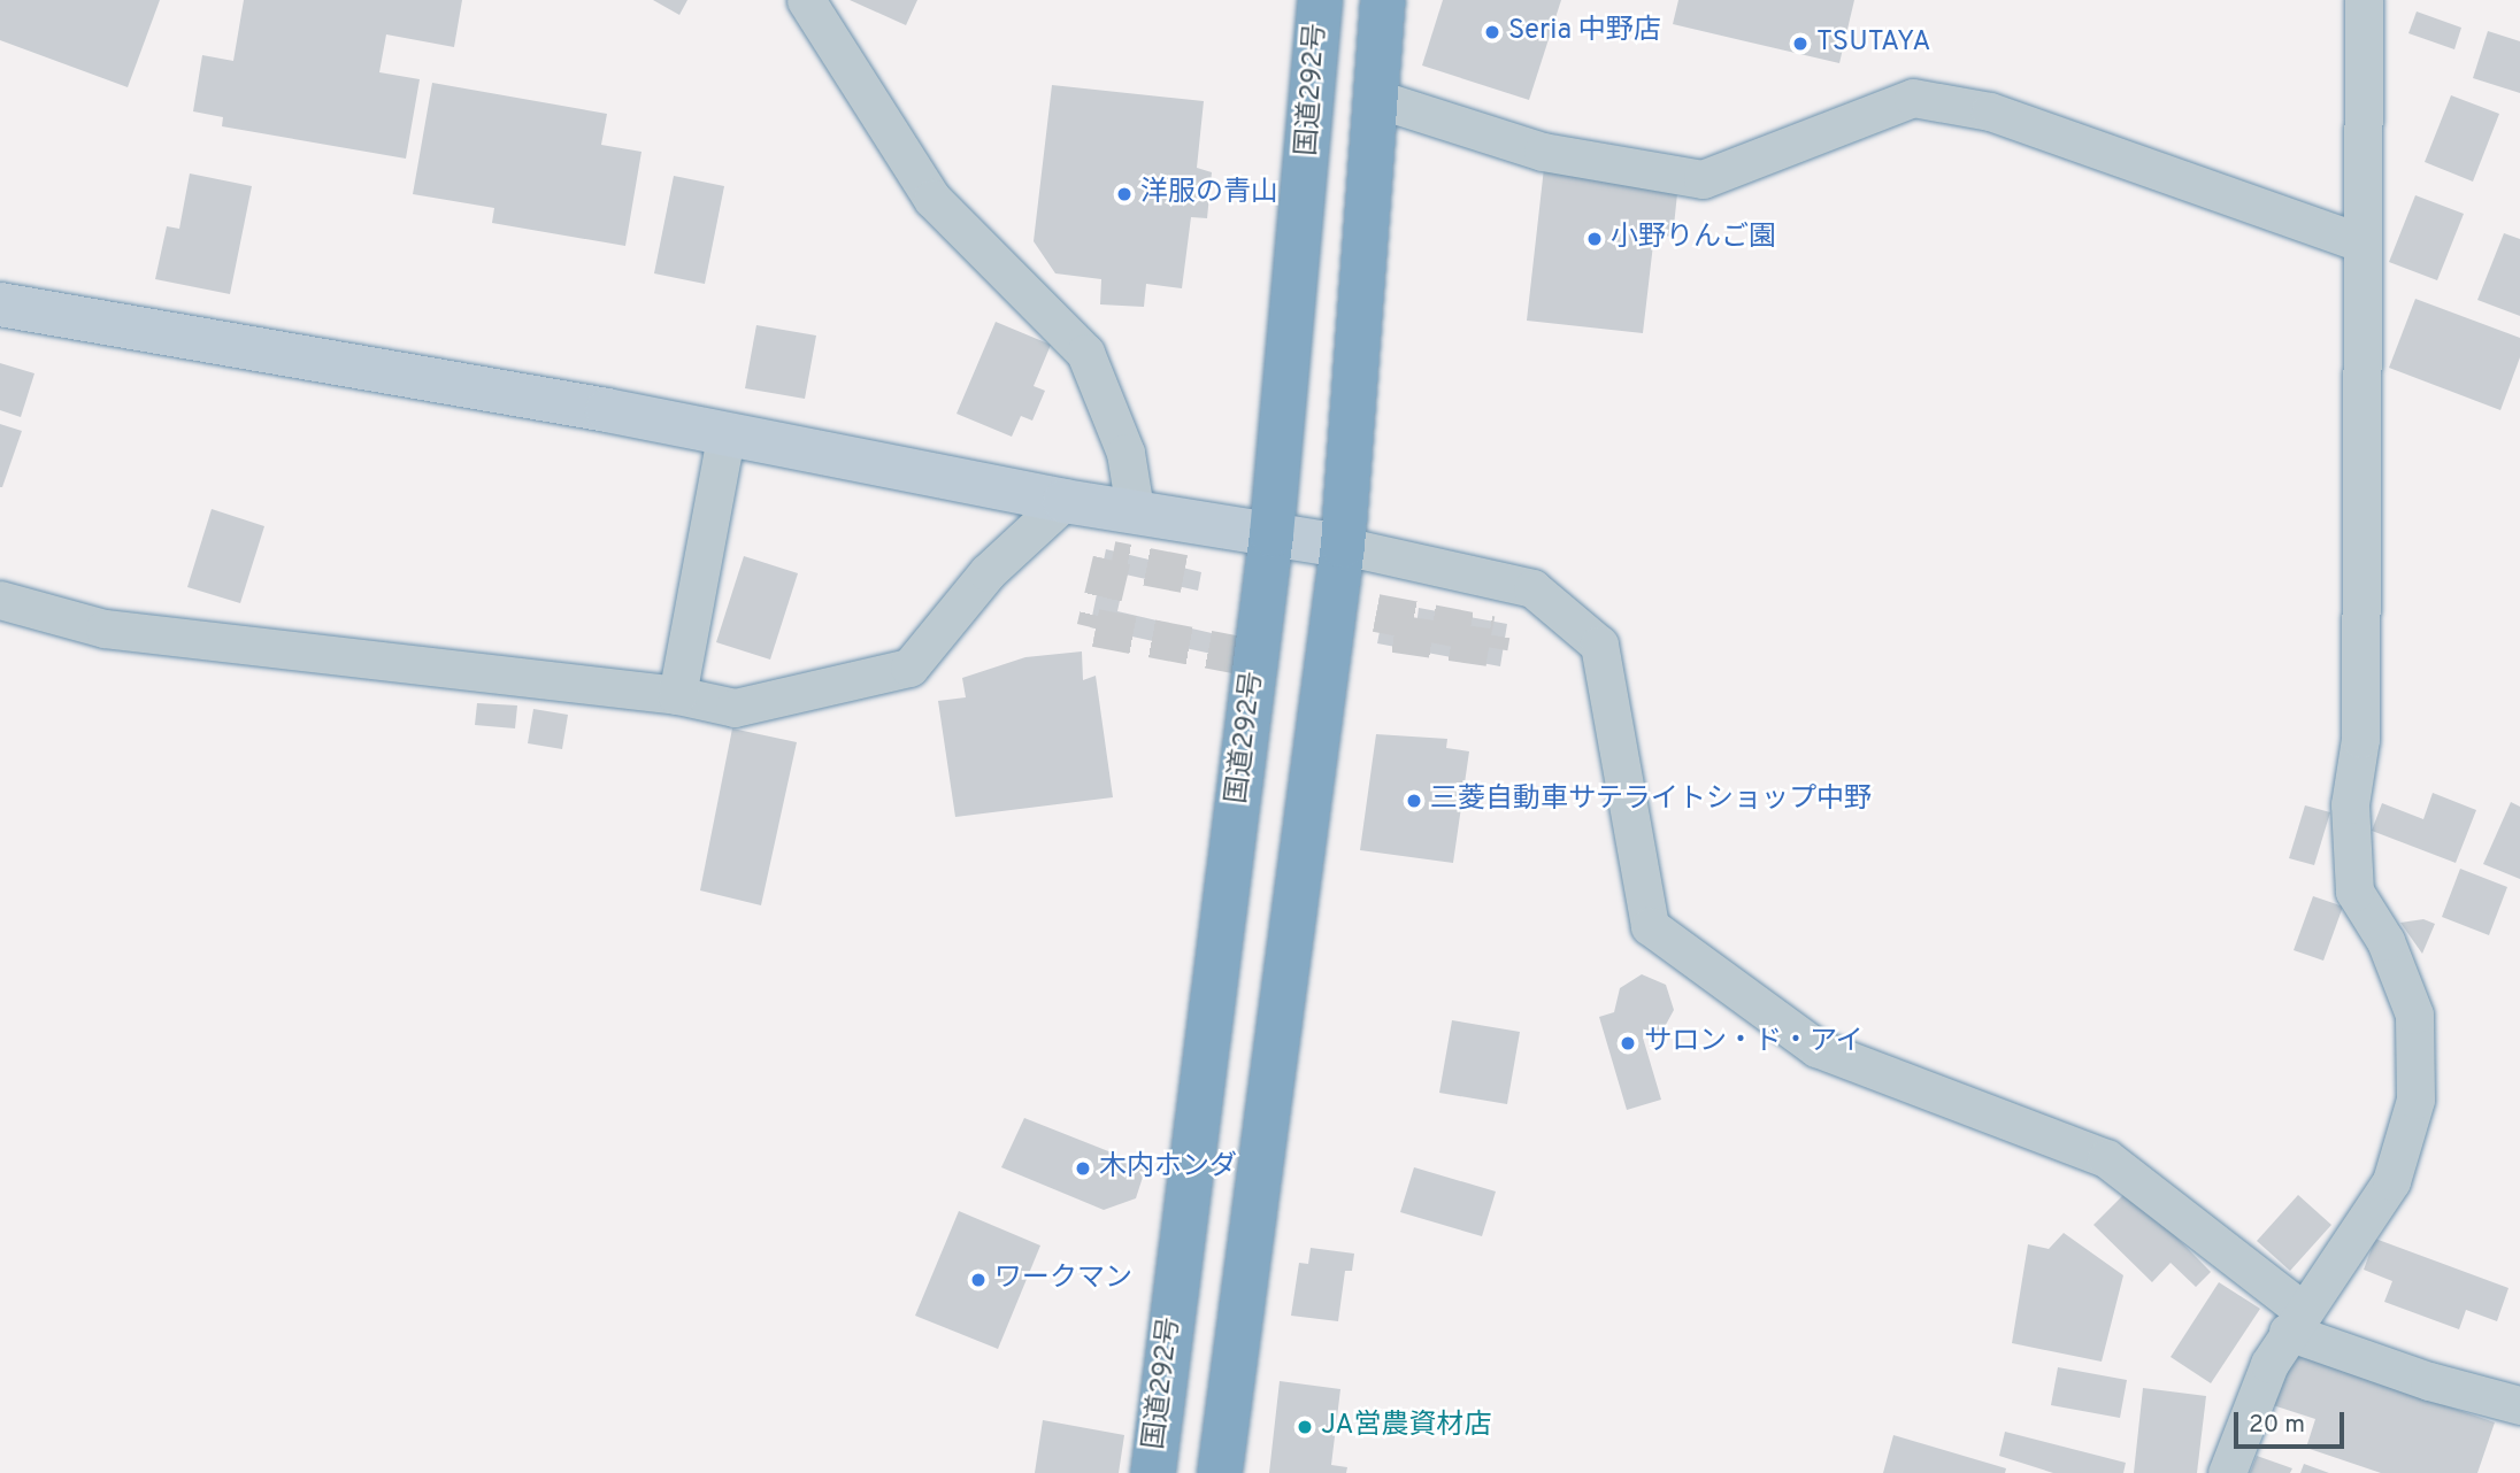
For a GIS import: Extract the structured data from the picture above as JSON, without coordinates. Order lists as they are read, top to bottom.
{
  "streets": {
    "highway": ["国道292号"]
  },
  "places": [
    "Seria 中野店",
    "TSUTAYA",
    "洋服の青山",
    "小野りんご園",
    "三菱自動車サテライトショップ中野",
    "サロン・ド・アイ",
    "木内ホンダ",
    "ワークマン",
    "JA営農資材店"
  ],
  "scale_bar": "20 m"
}
